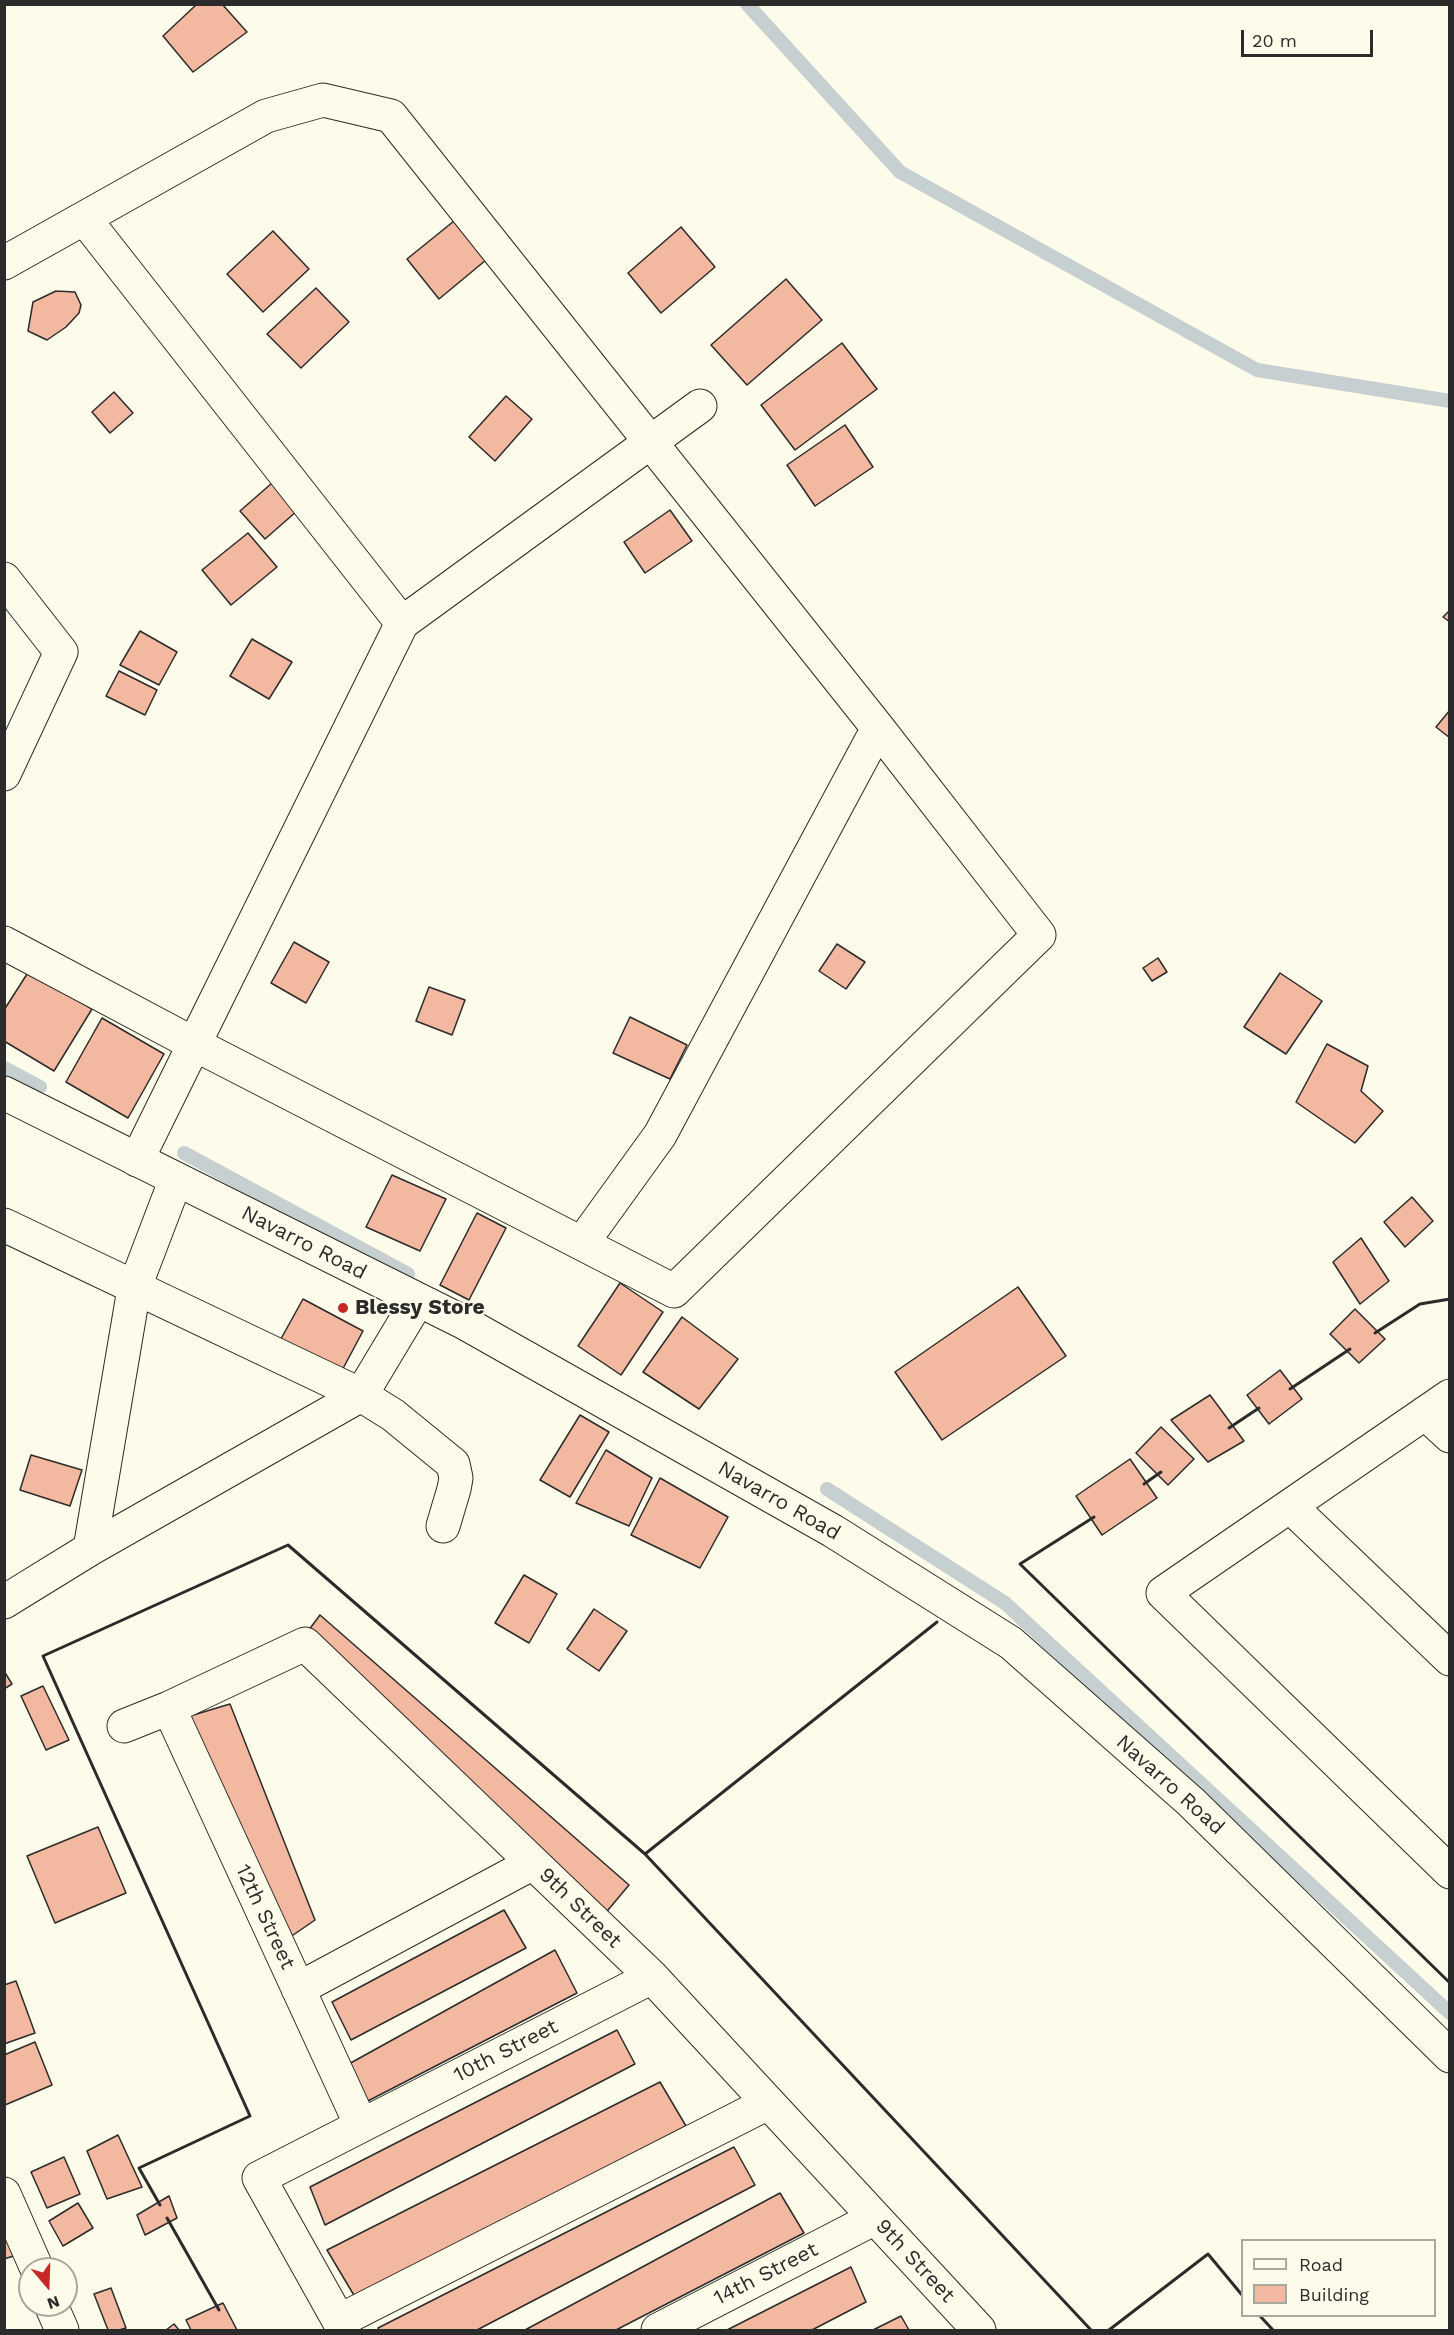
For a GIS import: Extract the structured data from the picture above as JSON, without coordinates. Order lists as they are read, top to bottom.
{
  "streets": {
    "street": [
      "Navarro Road",
      "9th Street",
      "12th Street",
      "10th Street",
      "14th Street"
    ]
  },
  "crossings": [
    ["9th Street", "12th Street"],
    ["9th Street", "10th Street"],
    ["9th Street", "14th Street"],
    ["12th Street", "10th Street"]
  ],
  "places": ["Blessy Store"],
  "legend": ["Road", "Building"],
  "scale_bar": "20 m",
  "north": "bottom"
}
